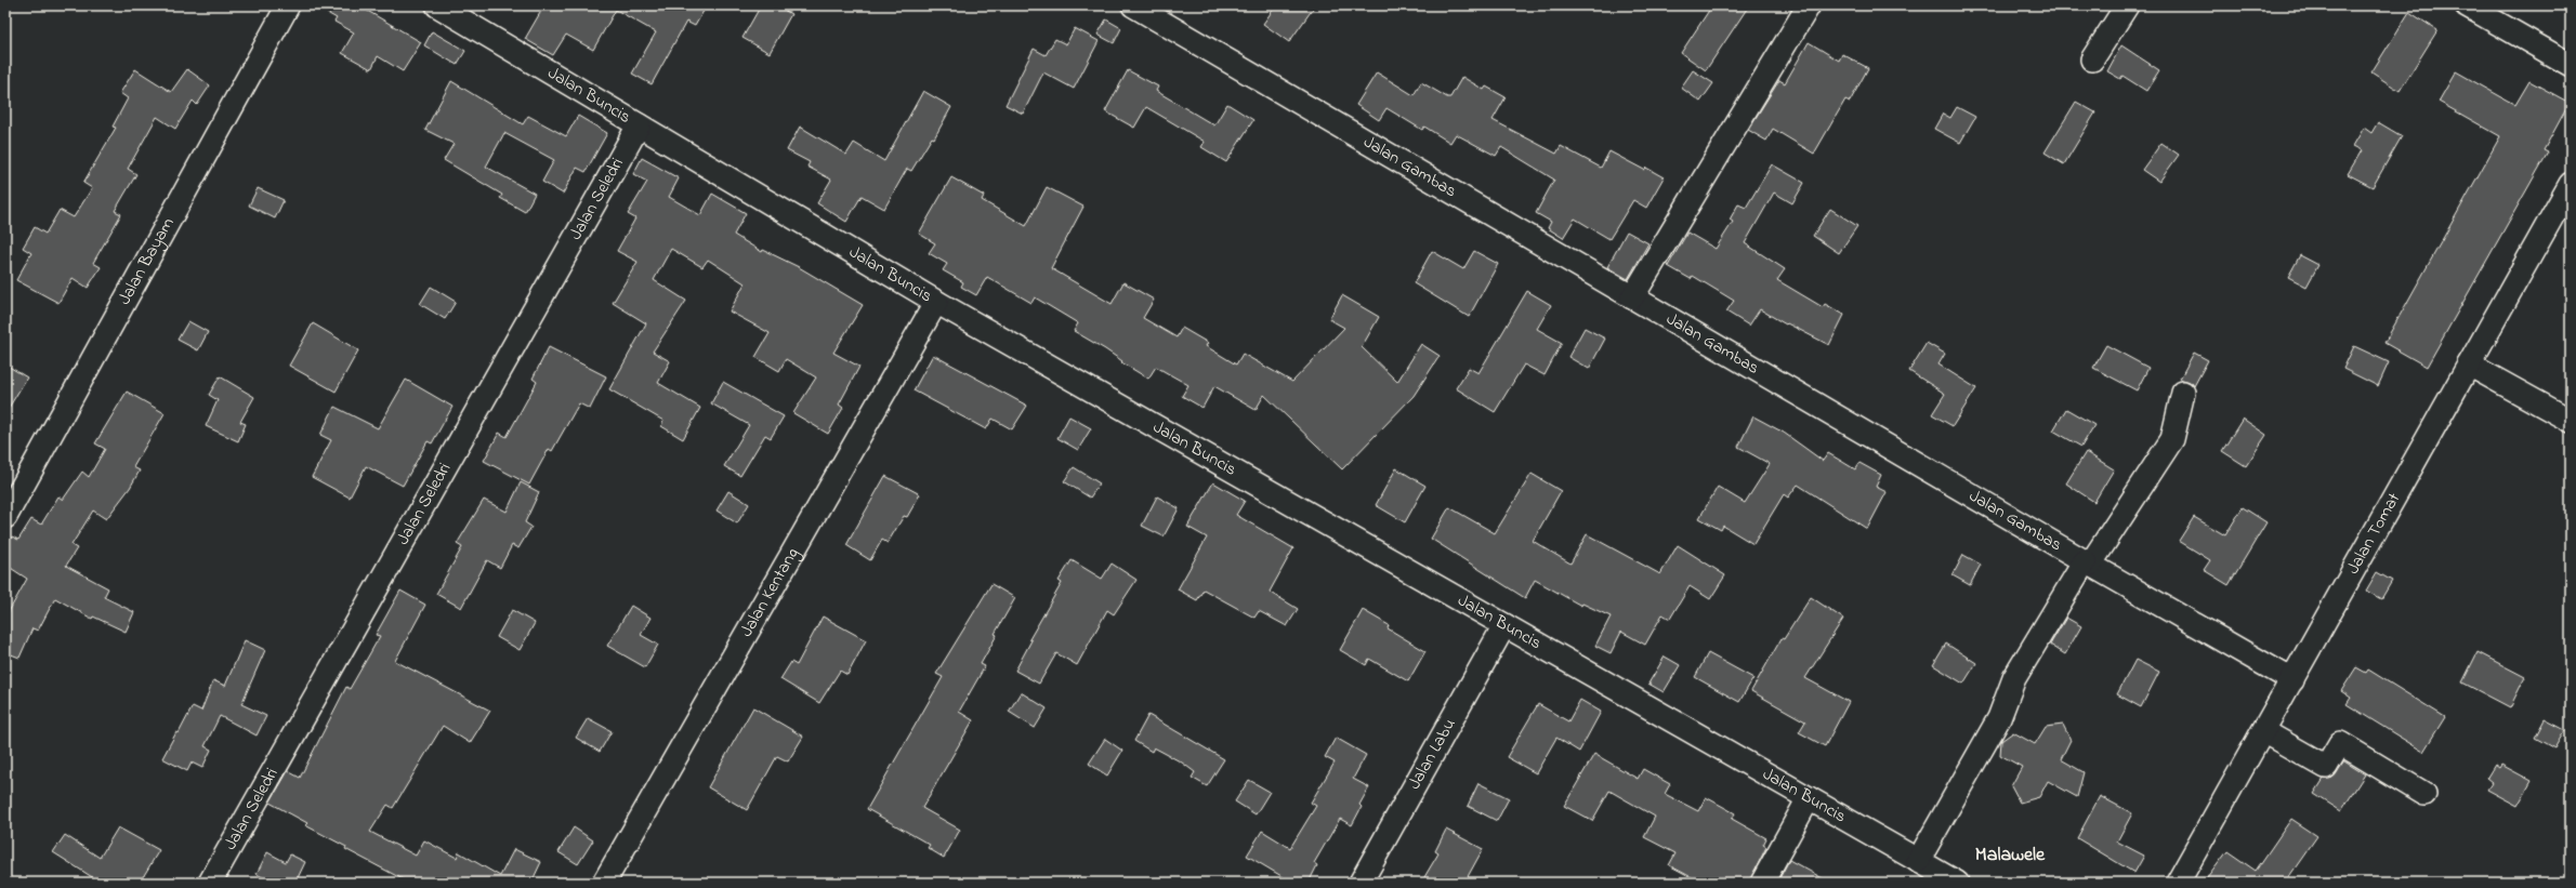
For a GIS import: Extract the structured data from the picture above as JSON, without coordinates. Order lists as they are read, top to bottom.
{
  "streets": {
    "street": [
      "Jalan Buncis",
      "Jalan Gambas",
      "Jalan Seledri",
      "Jalan Bayam",
      "Jalan Tomat",
      "Jalan Kentang",
      "Jalan Labu"
    ]
  },
  "crossings": [
    ["Jalan Buncis", "Jalan Seledri"],
    ["Jalan Buncis", "Jalan Kentang"],
    ["Jalan Buncis", "Jalan Labu"],
    ["Jalan Gambas", "Jalan Tomat"]
  ],
  "districts": ["Malawele"]
}
